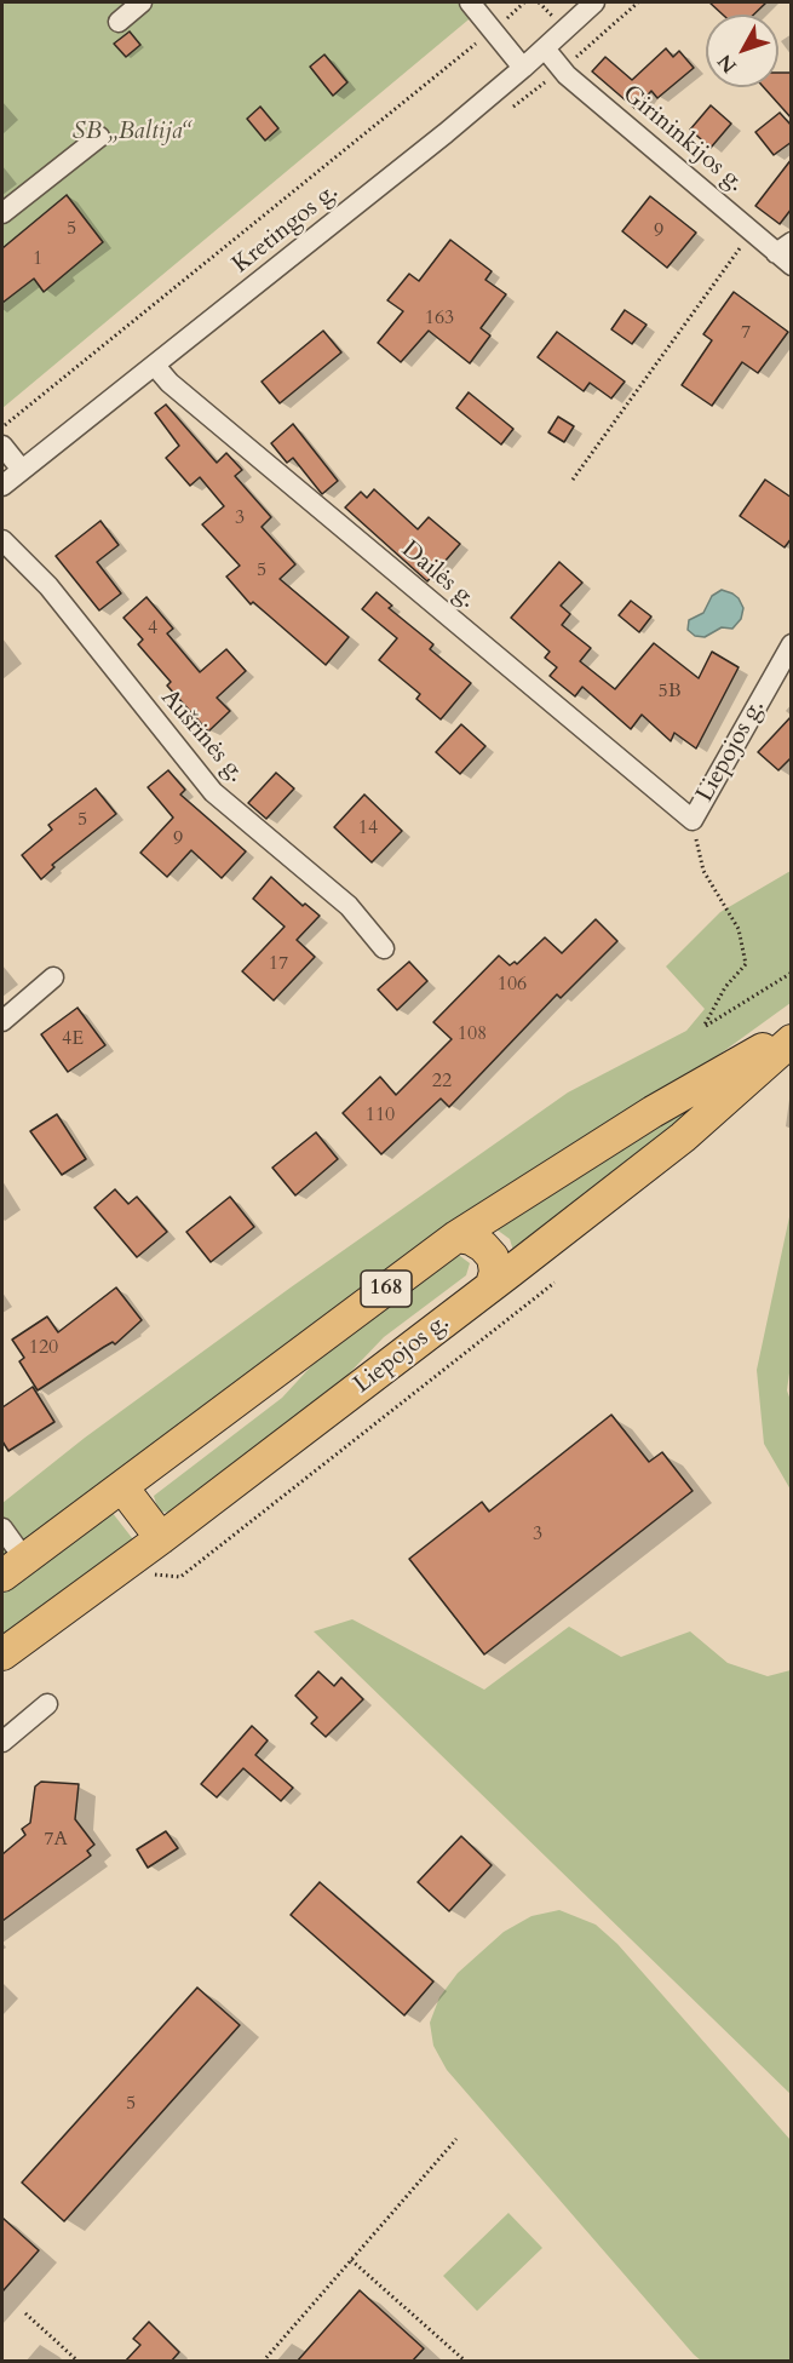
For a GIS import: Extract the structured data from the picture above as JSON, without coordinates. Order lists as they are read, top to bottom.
{
  "streets": {
    "main road": ["Liepojos g.", "168"],
    "street": [
      "Girininkijos g.",
      "Kretingos g.",
      "Dailės g.",
      "Aušrinės g."
    ]
  },
  "crossings": [
    ["Girininkijos g.", "Kretingos g."],
    ["Kretingos g.", "Dailės g."],
    ["Dailės g.", "Liepojos g."]
  ],
  "parks": ["SB „Baltija“"],
  "house_numbers": [
    "5",
    "9",
    "1",
    "163",
    "7",
    "3",
    "5",
    "4",
    "5B",
    "5",
    "14",
    "9",
    "17",
    "106",
    "108",
    "4E",
    "22",
    "110",
    "120",
    "3",
    "7A",
    "5"
  ],
  "north": "bottom left"
}
